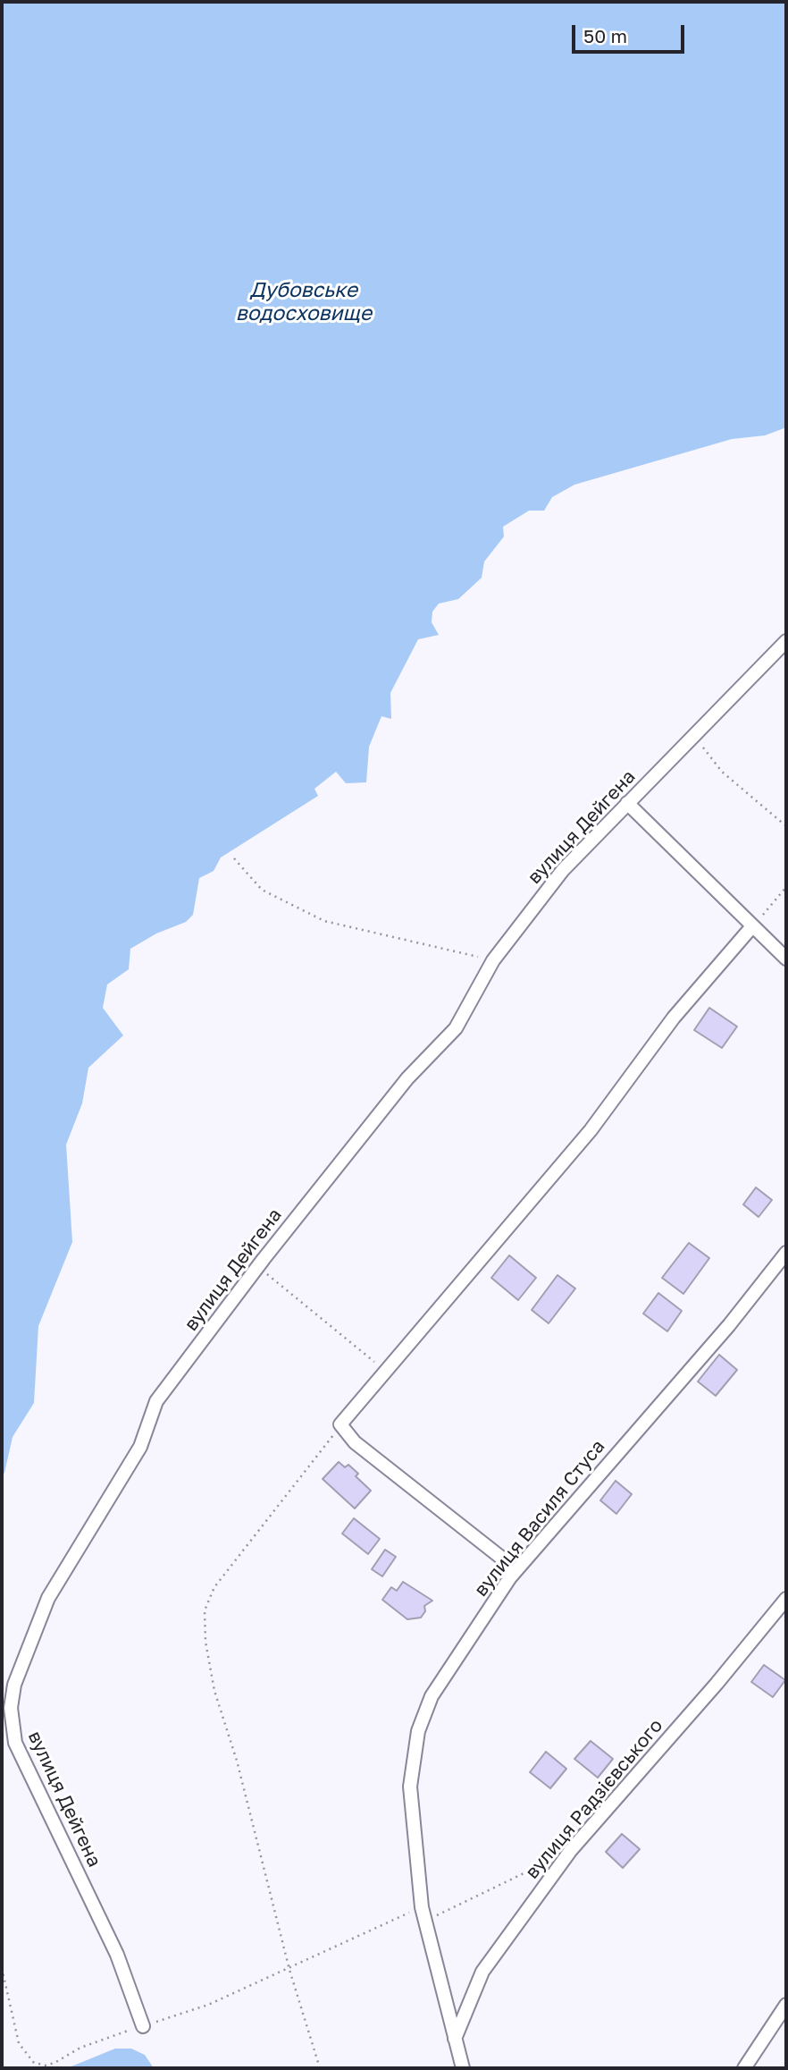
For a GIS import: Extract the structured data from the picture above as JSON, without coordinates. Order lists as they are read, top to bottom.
{
  "streets": {
    "street": ["вулиця Дейгена", "вулиця Василя Стуса", "вулиця Радзієвського"]
  },
  "crossings": [
    ["вулиця Василя Стуса", "вулиця Радзієвського"]
  ],
  "water": ["Дубовське водосховище"],
  "scale_bar": "50 m"
}
